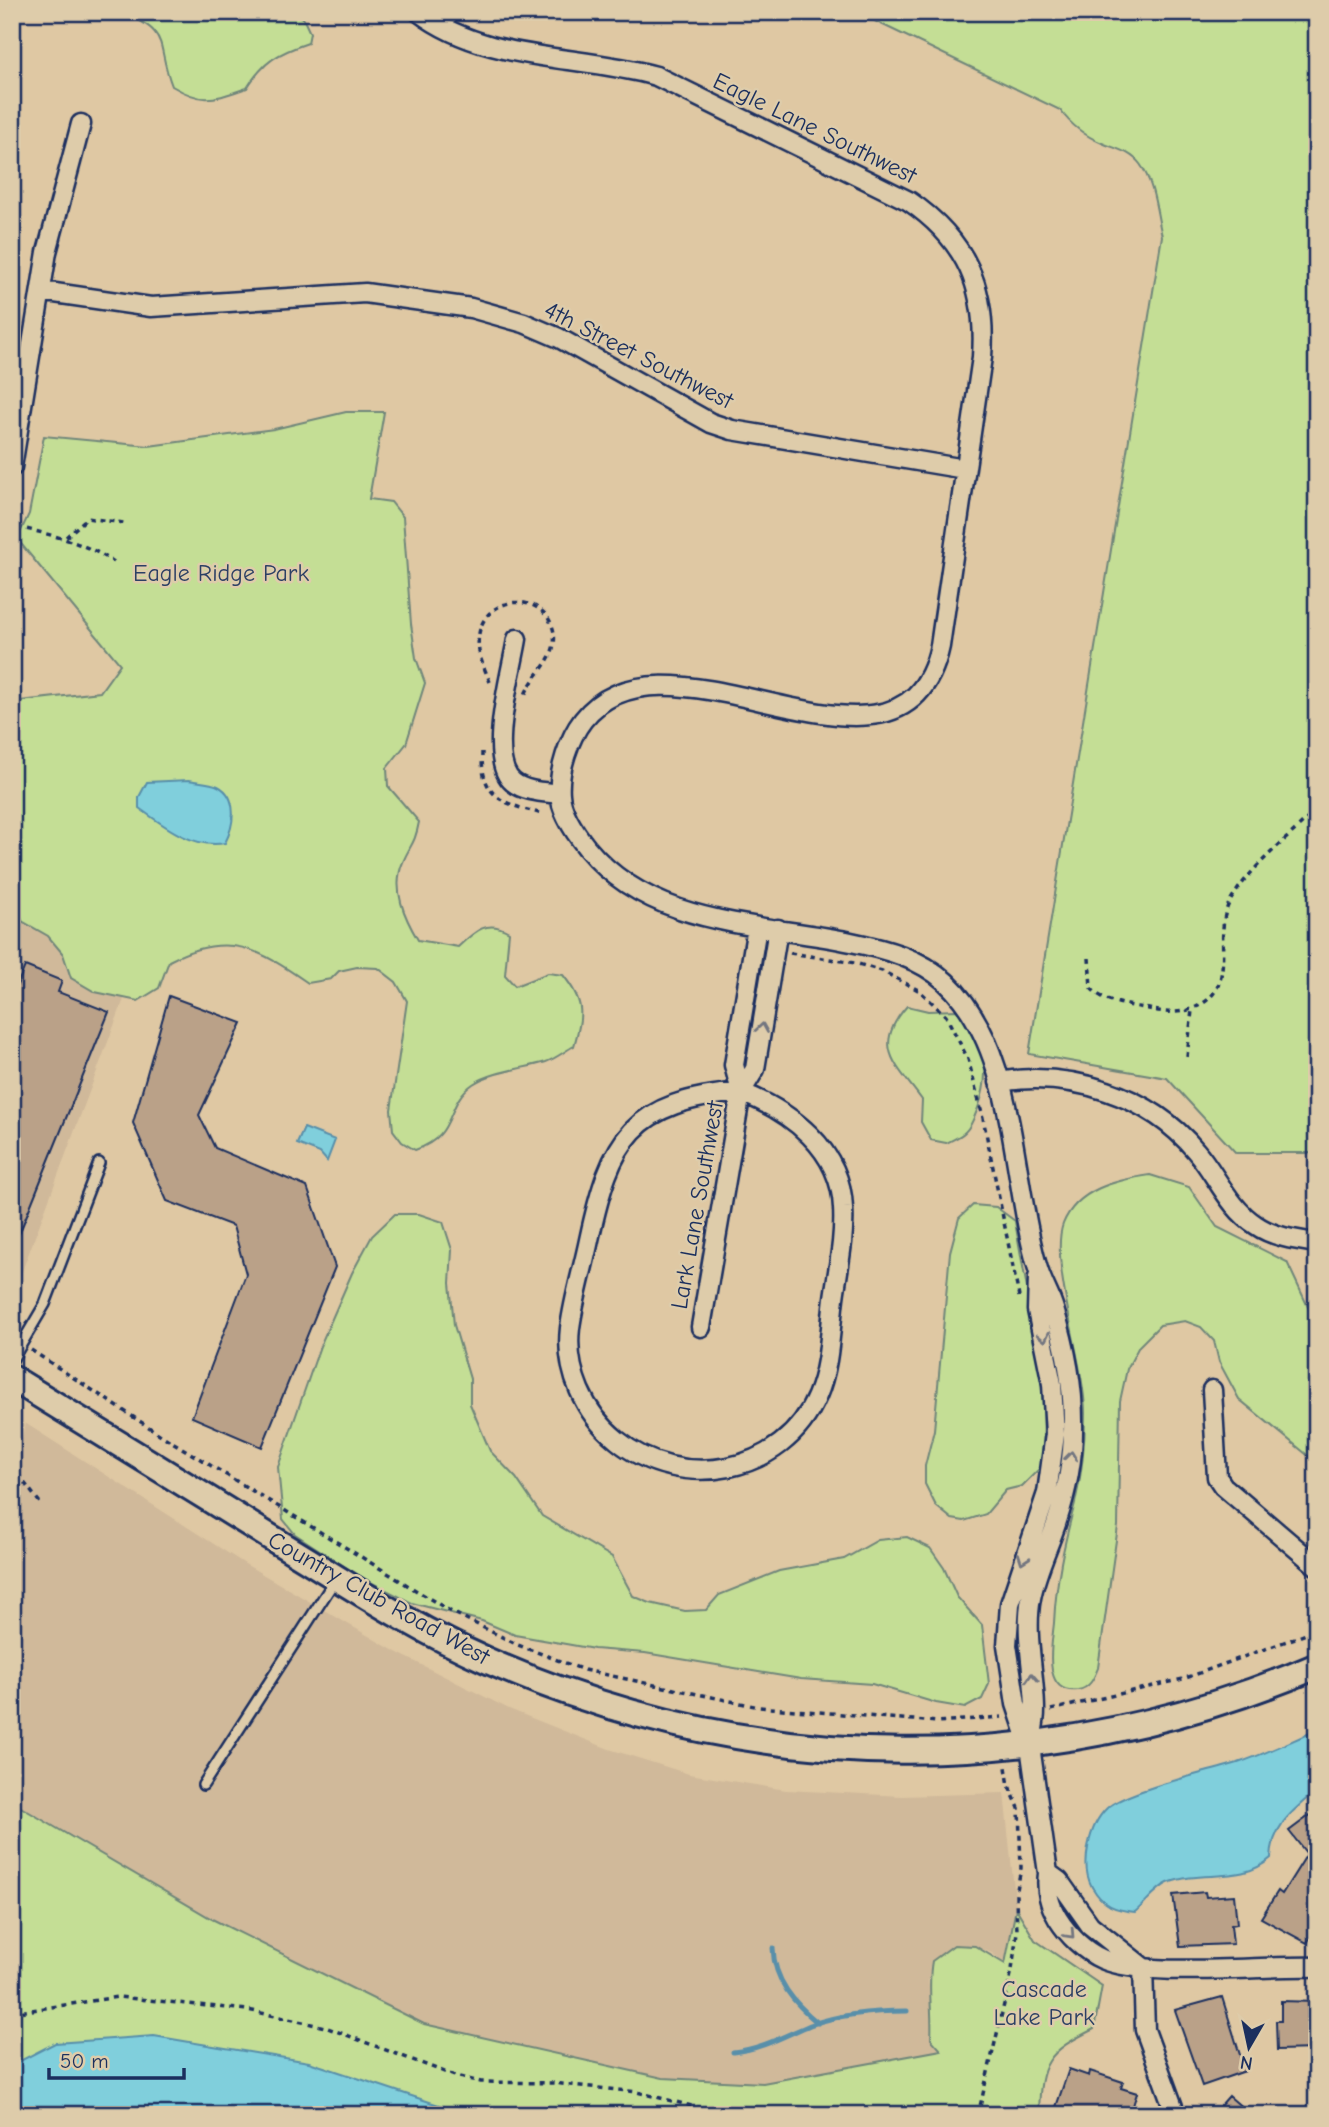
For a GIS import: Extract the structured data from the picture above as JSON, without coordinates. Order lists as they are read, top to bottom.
{
  "streets": {
    "main road": ["Country Club Road West"],
    "street": ["Eagle Lane Southwest", "4th Street Southwest", "Lark Lane Southwest"]
  },
  "crossings": [
    ["Eagle Lane Southwest", "4th Street Southwest"]
  ],
  "parks": ["Eagle Ridge Park", "Cascade Lake Park"],
  "scale_bar": "50 m",
  "north": "bottom"
}
